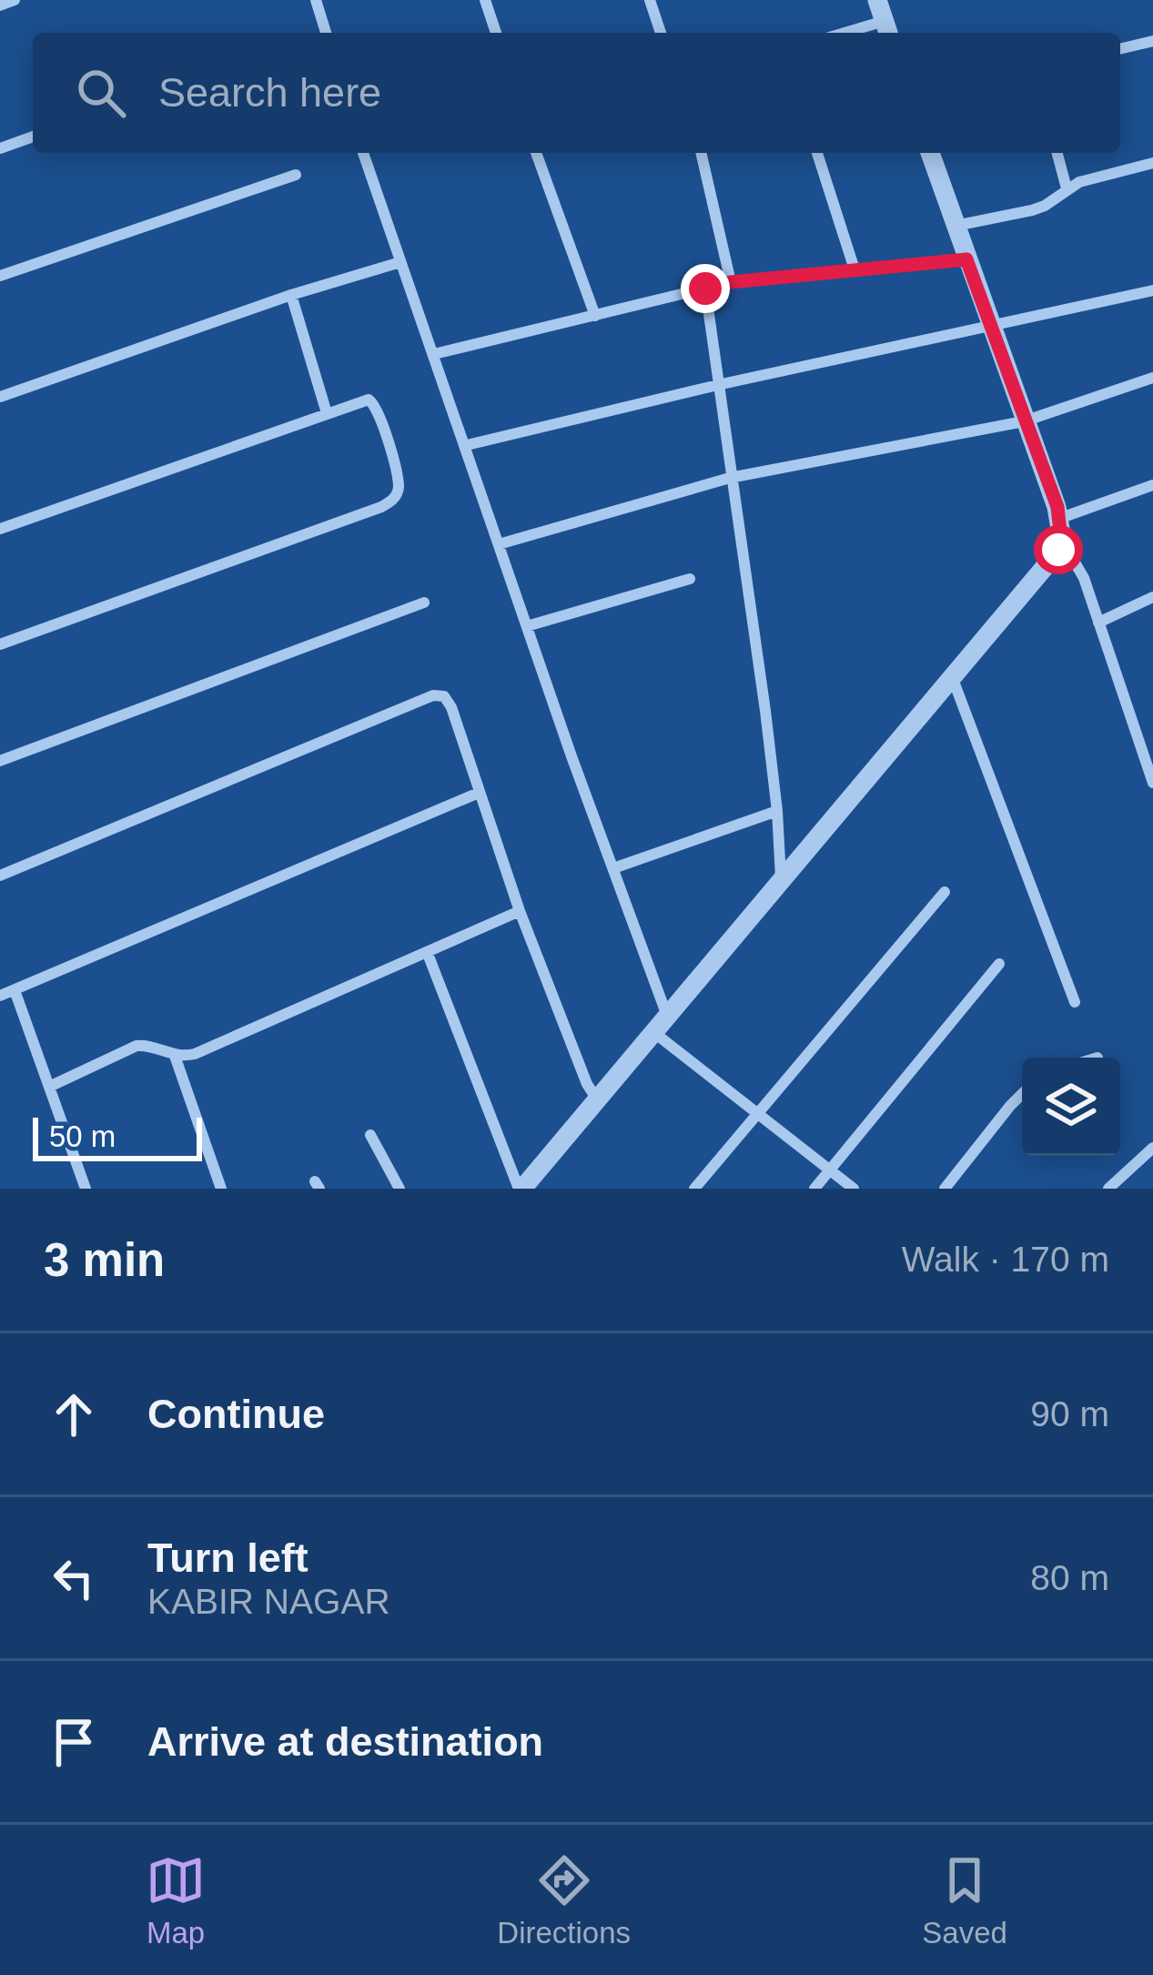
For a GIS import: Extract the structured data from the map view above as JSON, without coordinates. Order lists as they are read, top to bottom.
{
  "scale_bar": "50 m",
  "page": {
    "search": "Search here",
    "scale": "50 m",
    "heading": ["3 min", "Walk · 170 m"],
    "list": [
      ["Continue", "90 m"],
      ["Turn left", "KABIR NAGAR", "80 m"],
      "Arrive at destination"
    ],
    "nav": ["Map", "Directions", "Saved"]
  }
}
